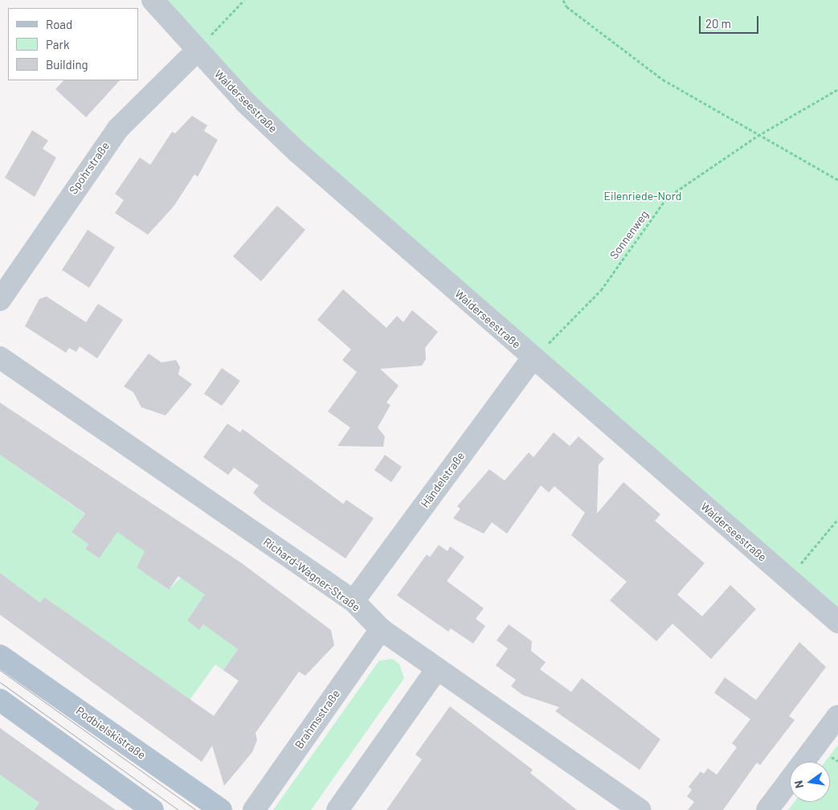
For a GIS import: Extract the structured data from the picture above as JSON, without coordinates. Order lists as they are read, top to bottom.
{
  "streets": {
    "main road": ["Podbielskistraße"],
    "street": [
      "Walderseestraße",
      "Spohrstraße",
      "Händelstraße",
      "Richard-Wagner-Straße",
      "Brahmsstraße"
    ],
    "path": ["Sonnenweg"]
  },
  "crossings": [
    ["Walderseestraße", "Spohrstraße"],
    ["Walderseestraße", "Sonnenweg"],
    ["Walderseestraße", "Händelstraße"],
    ["Sonnenweg", "Händelstraße"],
    ["Händelstraße", "Richard-Wagner-Straße"],
    ["Richard-Wagner-Straße", "Brahmsstraße"]
  ],
  "parks": ["Eilenriede-Nord"],
  "legend": ["Road", "Park", "Building"],
  "scale_bar": "20 m",
  "north": "left"
}
